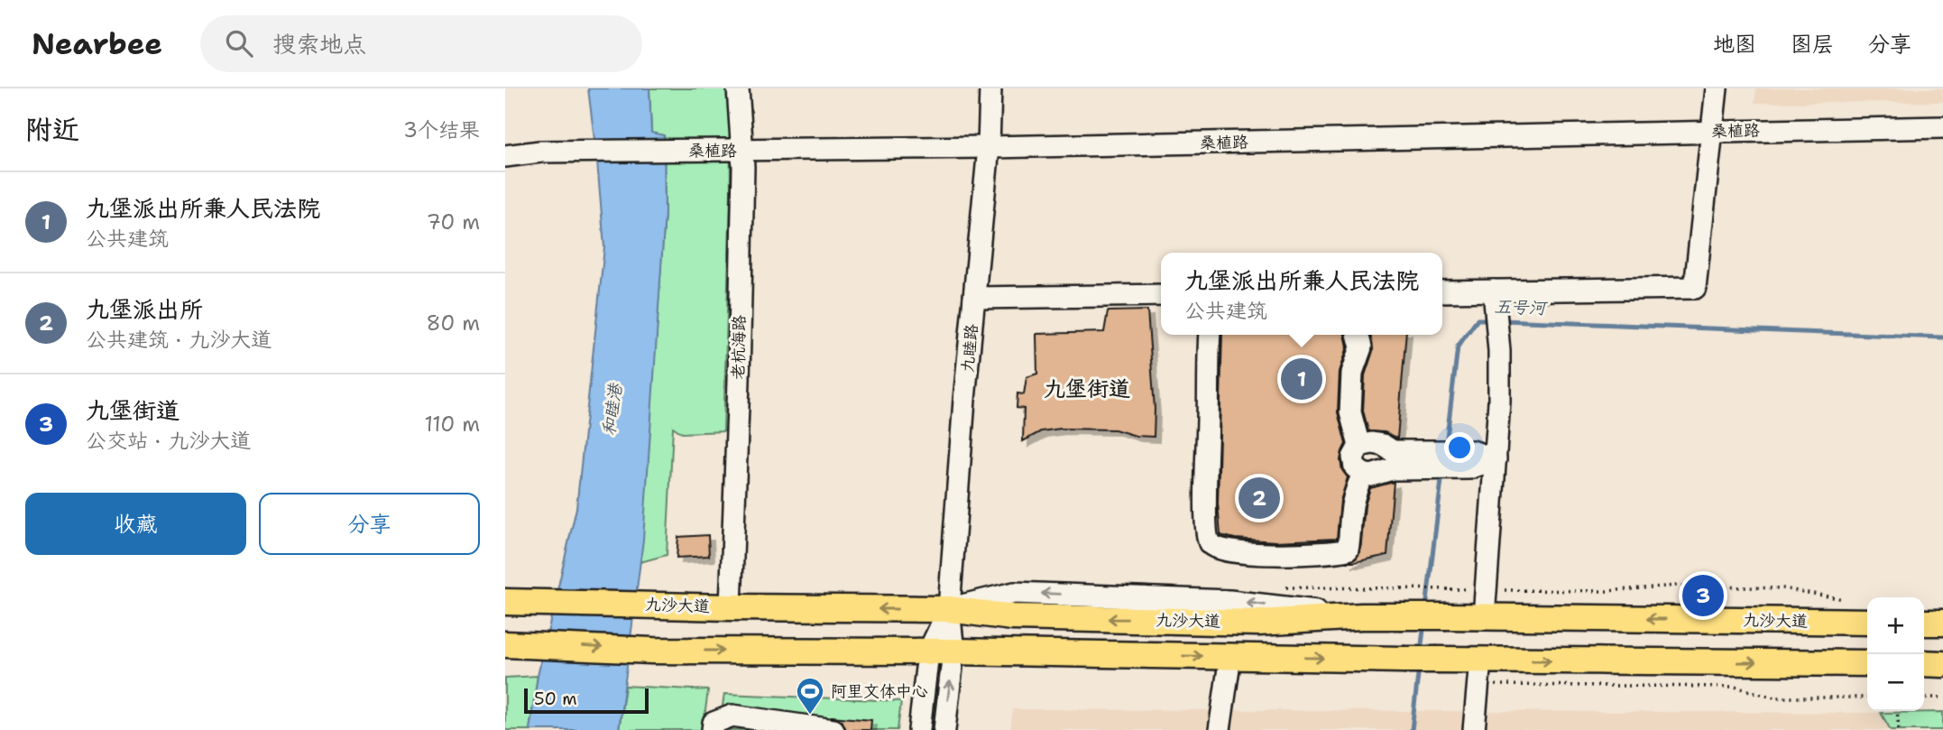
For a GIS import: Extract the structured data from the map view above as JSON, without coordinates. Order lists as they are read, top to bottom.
{
  "streets": {
    "main road": ["九沙大道"],
    "street": ["桑植路", "老杭海路", "九睦路"]
  },
  "crossings": [
    ["桑植路", "老杭海路"],
    ["桑植路", "九睦路"],
    ["老杭海路", "九沙大道"],
    ["九睦路", "九沙大道"]
  ],
  "districts": ["九堡街道"],
  "water": ["五号河", "和睦港"],
  "places": {
    "sports": ["阿里文体中心"]
  },
  "scale_bar": "50 m",
  "page": {
    "header": "Nearbee",
    "search": "搜索地点",
    "nav": ["地图", "图层", "分享"],
    "heading": ["附近", "3个结果"],
    "list": [
      {
        "mark": "1",
        "name": "九堡派出所兼人民法院",
        "note": "公共建筑",
        "value": "70 m"
      },
      {
        "mark": "2",
        "name": "九堡派出所",
        "note": "公共建筑 · 九沙大道",
        "value": "80 m"
      },
      {
        "mark": "3",
        "name": "九堡街道",
        "note": "公交站 · 九沙大道",
        "value": "110 m"
      }
    ],
    "popup": ["九堡派出所兼人民法院", "公共建筑"],
    "pins": ["1", "2", "3"],
    "buttons": ["收藏", "分享"],
    "map_buttons": ["+", "−"],
    "scale": "50 m"
  }
}
